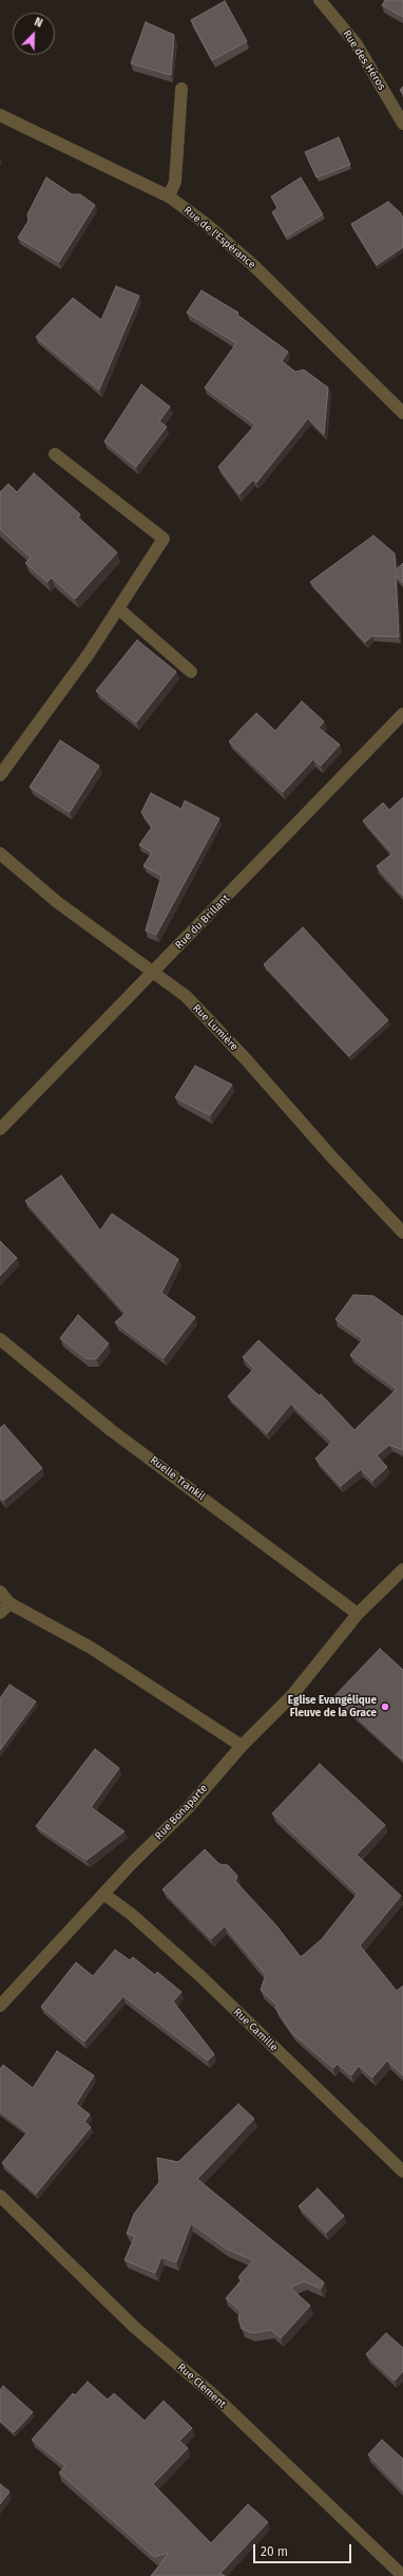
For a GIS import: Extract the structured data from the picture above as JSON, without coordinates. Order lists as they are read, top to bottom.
{
  "streets": {
    "street": [
      "Rue des Héros",
      "Rue de l'Espérance",
      "Rue du Brillant",
      "Rue Lumière",
      "Ruelle Trankil",
      "Rue Bonaparte",
      "Rue Camille",
      "Rue Clement"
    ]
  },
  "crossings": [
    ["Rue du Brillant", "Rue Lumière"],
    ["Ruelle Trankil", "Rue Bonaparte"],
    ["Rue Bonaparte", "Rue Camille"]
  ],
  "places": ["Eglise Evangélique Fleuve de la Grace"],
  "scale_bar": "20 m",
  "north": "top right"
}
